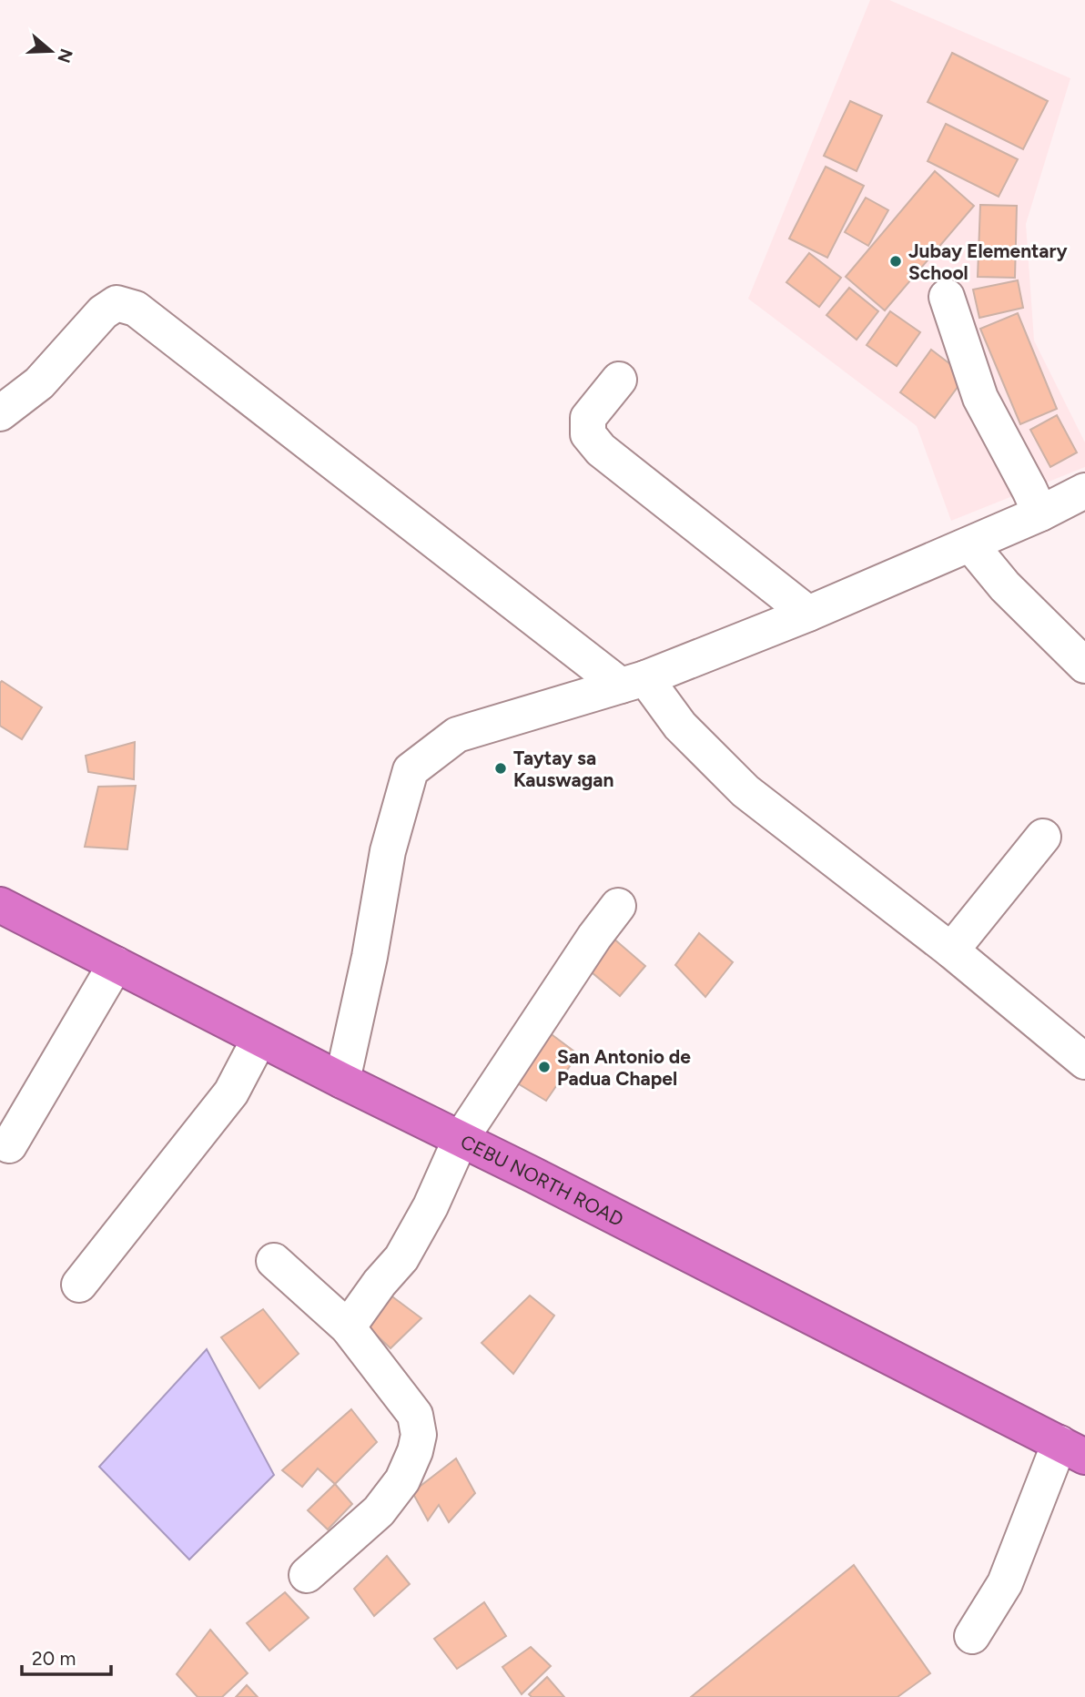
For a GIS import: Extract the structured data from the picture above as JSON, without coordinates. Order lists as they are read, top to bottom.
{
  "streets": {
    "highway": ["CEBU NORTH ROAD"]
  },
  "places": ["Jubay Elementary School", "Taytay sa Kauswagan", "San Antonio de Padua Chapel"],
  "scale_bar": "20 m",
  "north": "right"
}
